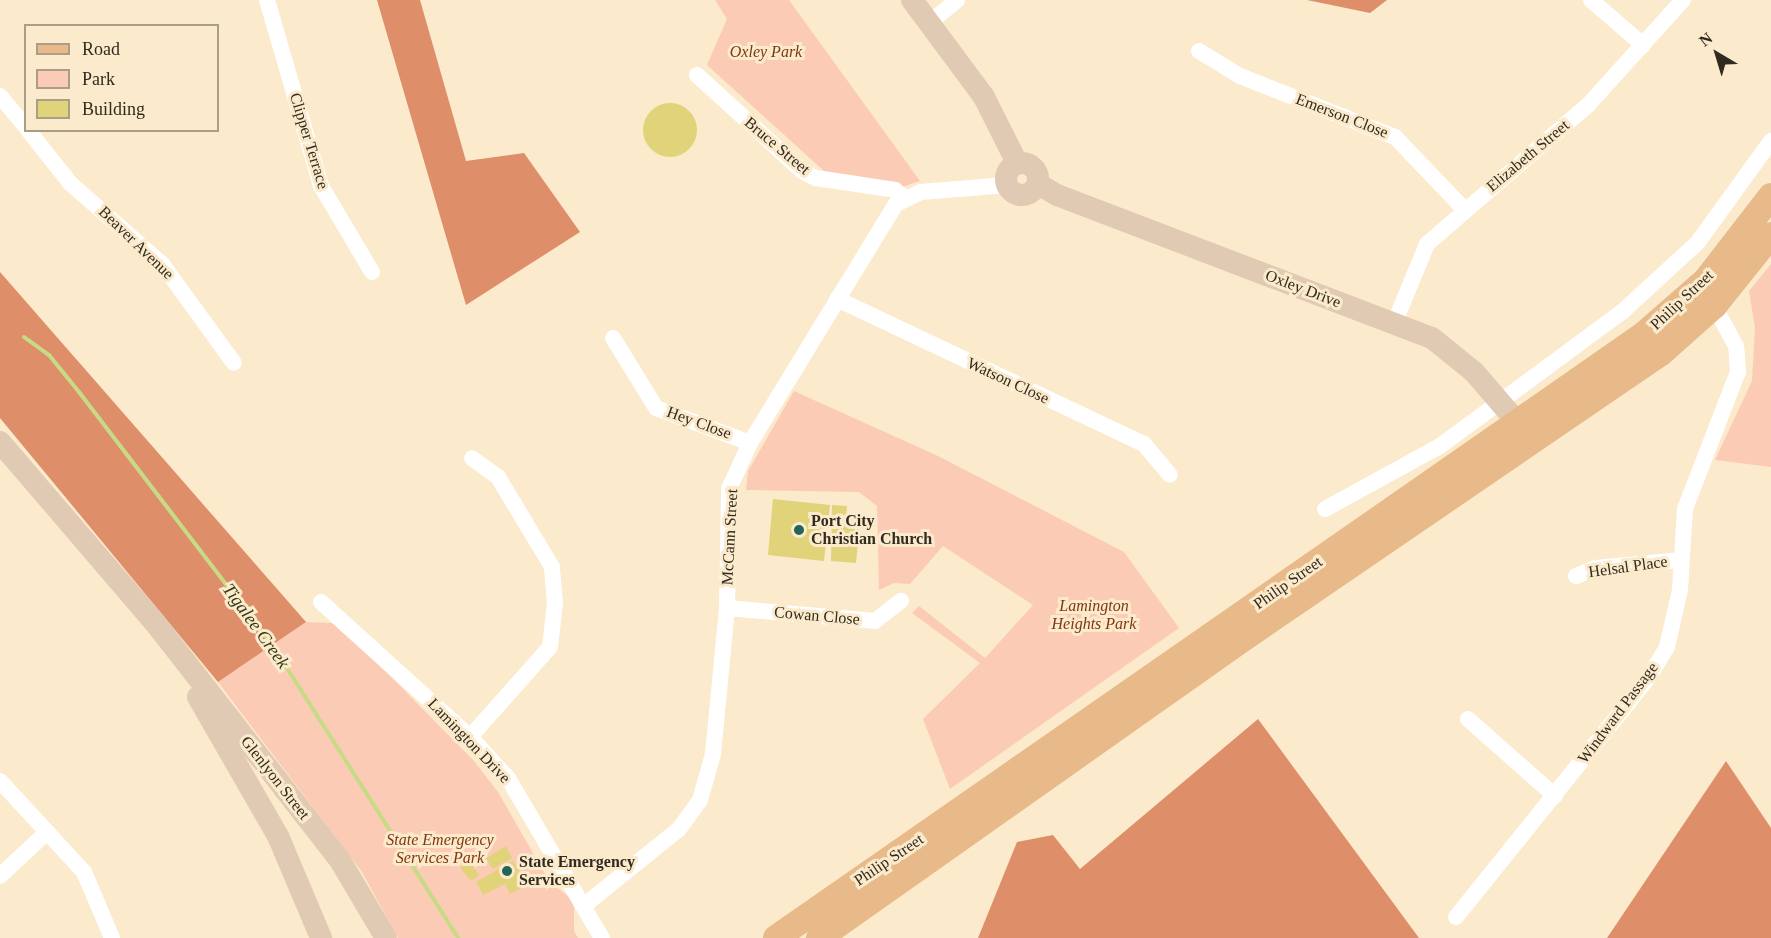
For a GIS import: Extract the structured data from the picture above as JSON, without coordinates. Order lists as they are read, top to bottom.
{
  "streets": {
    "main road": ["Oxley Drive", "Philip Street", "Glenlyon Street"],
    "street": [
      "Emerson Close",
      "Clipper Terrace",
      "Bruce Street",
      "Elizabeth Street",
      "Beaver Avenue",
      "Watson Close",
      "Hey Close",
      "McCann Street",
      "Helsal Place",
      "Cowan Close",
      "Windward Passage",
      "Lamington Drive"
    ]
  },
  "crossings": [
    ["Emerson Close", "Elizabeth Street"],
    ["Bruce Street", "McCann Street"],
    ["Elizabeth Street", "Oxley Drive"],
    ["Oxley Drive", "Philip Street"],
    ["Philip Street", "Windward Passage"],
    ["Watson Close", "McCann Street"],
    ["Hey Close", "McCann Street"],
    ["McCann Street", "Cowan Close"],
    ["McCann Street", "Lamington Drive"],
    ["Helsal Place", "Windward Passage"]
  ],
  "water": ["Tigalee Creek"],
  "parks": ["Oxley Park", "Lamington Heights Park", "State Emergency Services Park"],
  "places": ["Port City Christian Church", "State Emergency Services"],
  "legend": ["Road", "Park", "Building"],
  "north": "top left"
}
